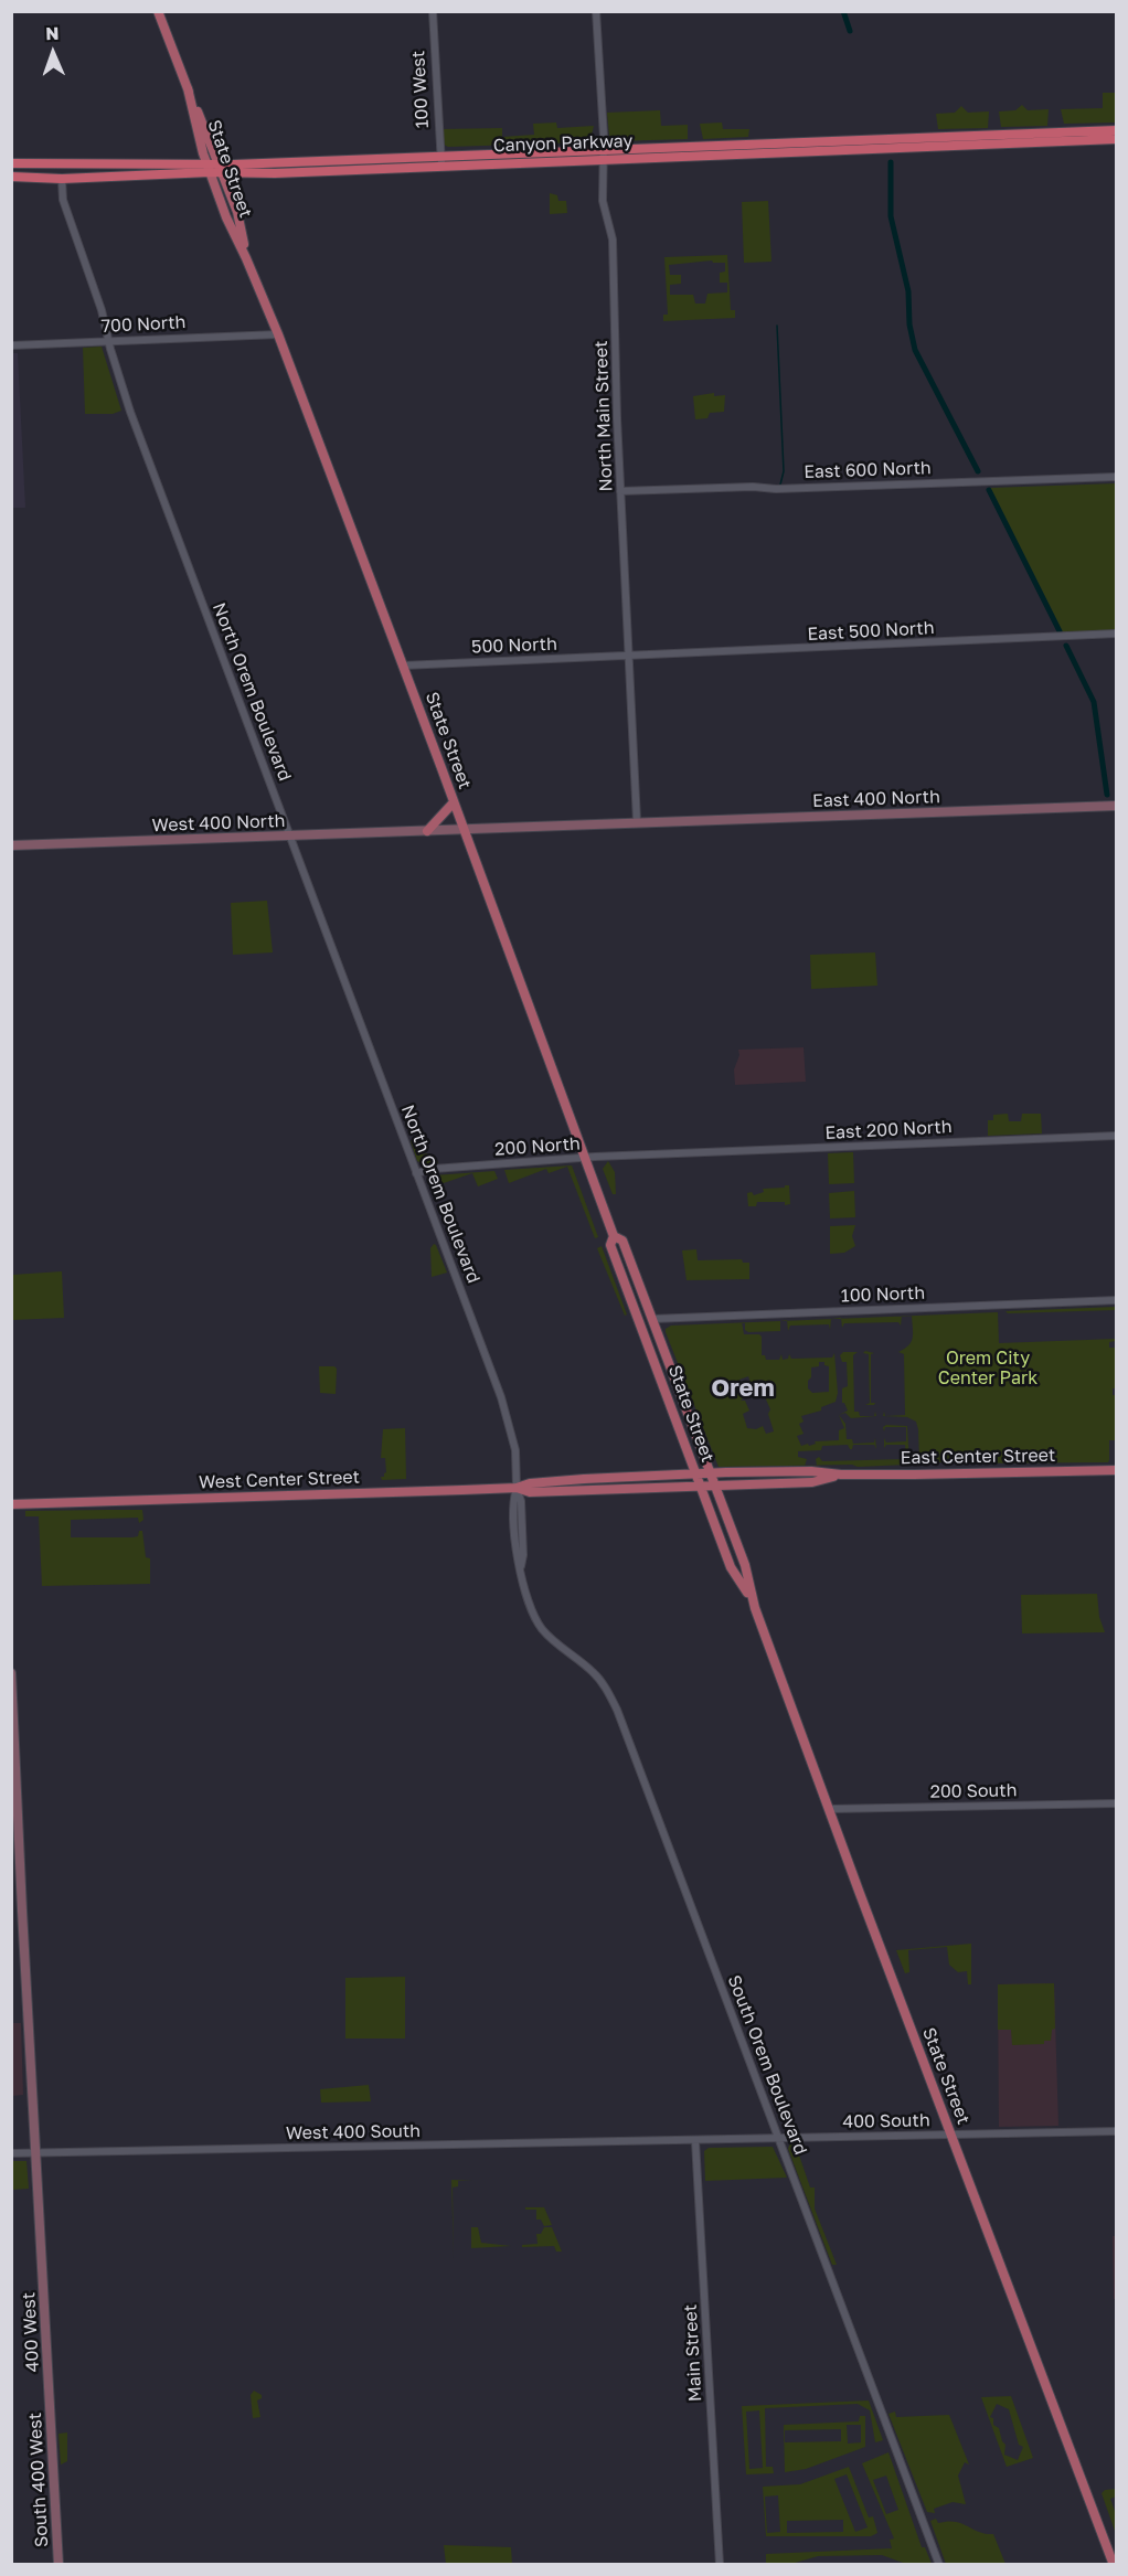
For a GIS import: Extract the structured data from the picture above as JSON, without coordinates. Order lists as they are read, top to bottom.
{
  "streets": {
    "highway": ["Canyon Parkway"],
    "main road": [
      "State Street",
      "East 400 North",
      "West 400 North",
      "East Center Street",
      "West Center Street",
      "400 West",
      "South 400 West"
    ],
    "street": [
      "100 West",
      "700 North",
      "North Main Street",
      "East 600 North",
      "East 500 North",
      "500 North",
      "North Orem Boulevard",
      "East 200 North",
      "200 North",
      "100 North",
      "200 South",
      "South Orem Boulevard",
      "400 South",
      "West 400 South",
      "Main Street"
    ]
  },
  "crossings": [
    ["100 West", "Canyon Parkway"],
    ["Canyon Parkway", "State Street"],
    ["Canyon Parkway", "North Main Street"],
    ["Canyon Parkway", "North Orem Boulevard"],
    ["State Street", "700 North"],
    ["State Street", "500 North"],
    ["State Street", "West 400 North"],
    ["State Street", "200 North"],
    ["State Street", "100 North"],
    ["State Street", "East Center Street"],
    ["State Street", "West Center Street"],
    ["State Street", "200 South"],
    ["State Street", "400 South"],
    ["700 North", "North Orem Boulevard"],
    ["North Main Street", "East 600 North"],
    ["North Main Street", "East 500 North"],
    ["North Main Street", "500 North"],
    ["North Main Street", "East 400 North"],
    ["North Main Street", "West 400 North"],
    ["East 500 North", "500 North"],
    ["North Orem Boulevard", "West 400 North"],
    ["North Orem Boulevard", "200 North"],
    ["North Orem Boulevard", "West Center Street"],
    ["North Orem Boulevard", "South Orem Boulevard"],
    ["East 400 North", "West 400 North"],
    ["East 200 North", "200 North"],
    ["East Center Street", "West Center Street"],
    ["West Center Street", "South Orem Boulevard"],
    ["South Orem Boulevard", "400 South"],
    ["400 South", "West 400 South"],
    ["400 South", "Main Street"],
    ["West 400 South", "400 West"],
    ["West 400 South", "Main Street"],
    ["400 West", "South 400 West"]
  ],
  "districts": ["Orem"],
  "parks": ["Orem City Center Park"],
  "north": "top"
}
